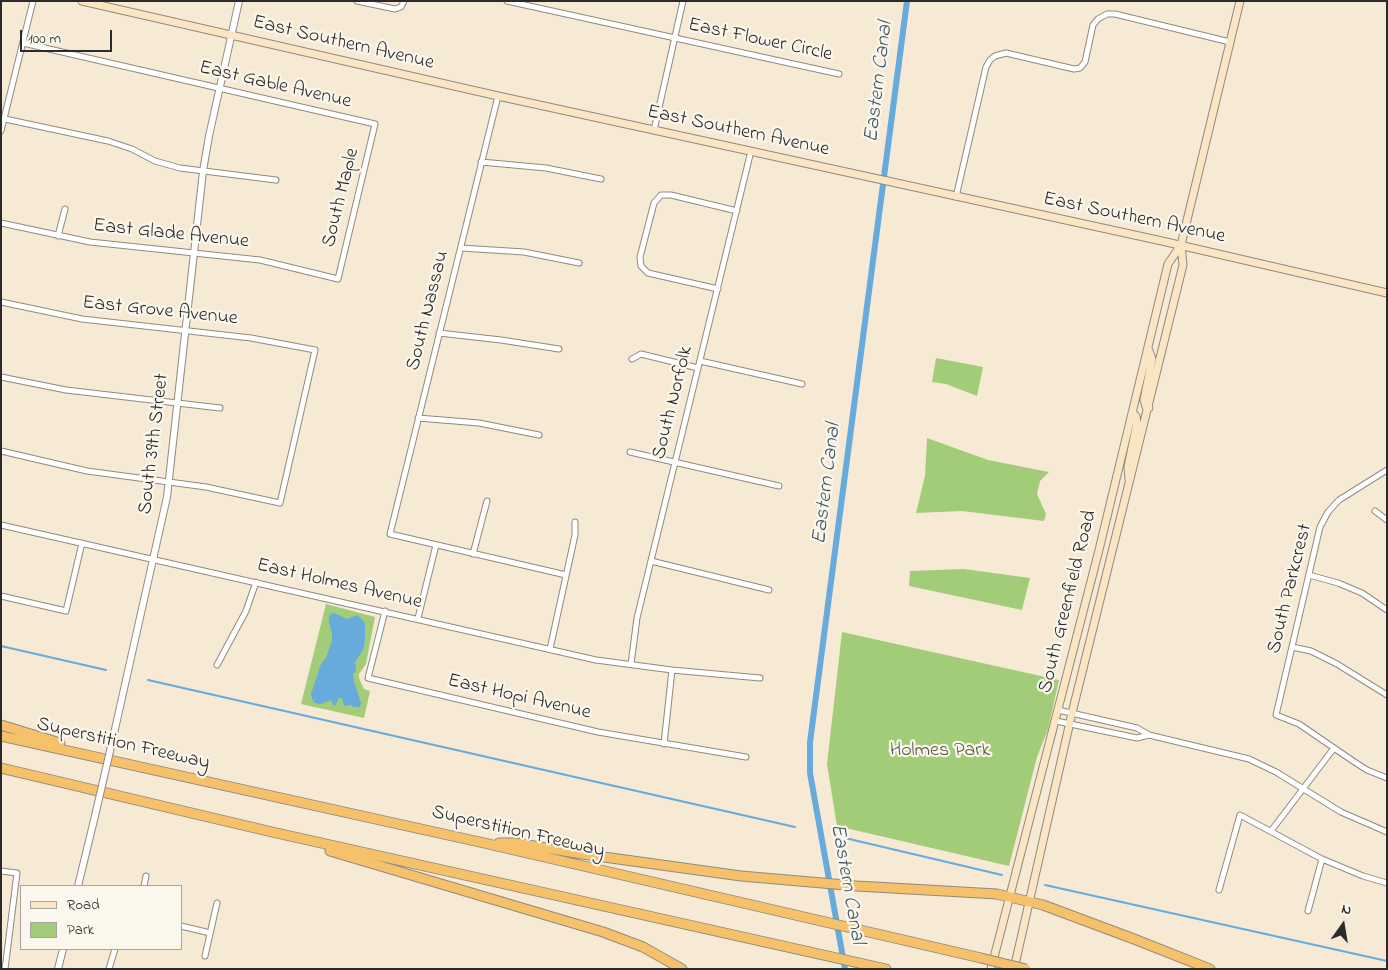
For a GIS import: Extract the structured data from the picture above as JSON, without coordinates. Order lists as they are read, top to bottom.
{
  "streets": {
    "highway": ["Superstition Freeway"],
    "main road": ["East Southern Avenue", "South Greenfield Road"],
    "street": [
      "East Flower Circle",
      "East Gable Avenue",
      "South Maple",
      "East Glade Avenue",
      "South Nassau",
      "East Grove Avenue",
      "South Norfolk",
      "South 39th Street",
      "East Holmes Avenue",
      "South Parkcrest",
      "East Hopi Avenue"
    ]
  },
  "crossings": [
    ["East Southern Avenue", "South Nassau"],
    ["East Southern Avenue", "South Norfolk"],
    ["East Southern Avenue", "South 39th Street"],
    ["East Southern Avenue", "South Greenfield Road"],
    ["East Gable Avenue", "South Maple"],
    ["East Gable Avenue", "South 39th Street"],
    ["South Maple", "East Glade Avenue"],
    ["East Glade Avenue", "South 39th Street"],
    ["East Grove Avenue", "South 39th Street"],
    ["South Norfolk", "East Holmes Avenue"],
    ["South 39th Street", "East Holmes Avenue"],
    ["East Holmes Avenue", "East Hopi Avenue"]
  ],
  "water": ["Eastern Canal"],
  "parks": ["Holmes Park"],
  "legend": ["Road", "Park"],
  "scale_bar": "100 m",
  "north": "top"
}
